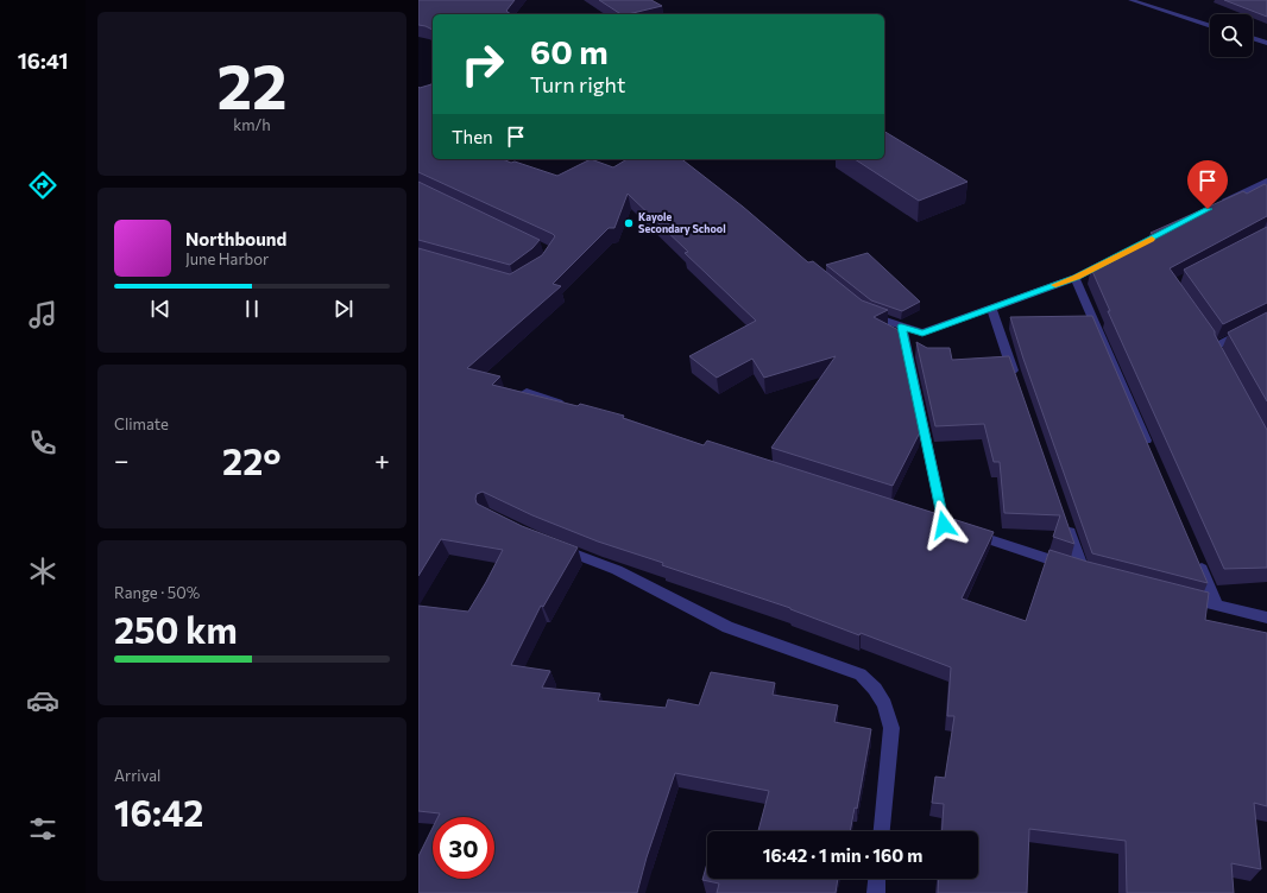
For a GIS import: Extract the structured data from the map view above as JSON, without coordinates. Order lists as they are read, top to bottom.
{
  "places": ["Kayole Secondary School"],
  "page": {
    "tabs": "16:41",
    "tile": [
      ["22", "km/h"],
      "Climate",
      ["Range · 50%", "250 km"],
      ["Arrival", "16:42"]
    ],
    "turn": ["60 m", "Turn right"],
    "then": "Then",
    "song": ["Northbound", "June Harbor"],
    "heat": ["−", "22°", "+"],
    "limit": "30",
    "trip": "16:42 · 1 min · 160 m"
  }
}
